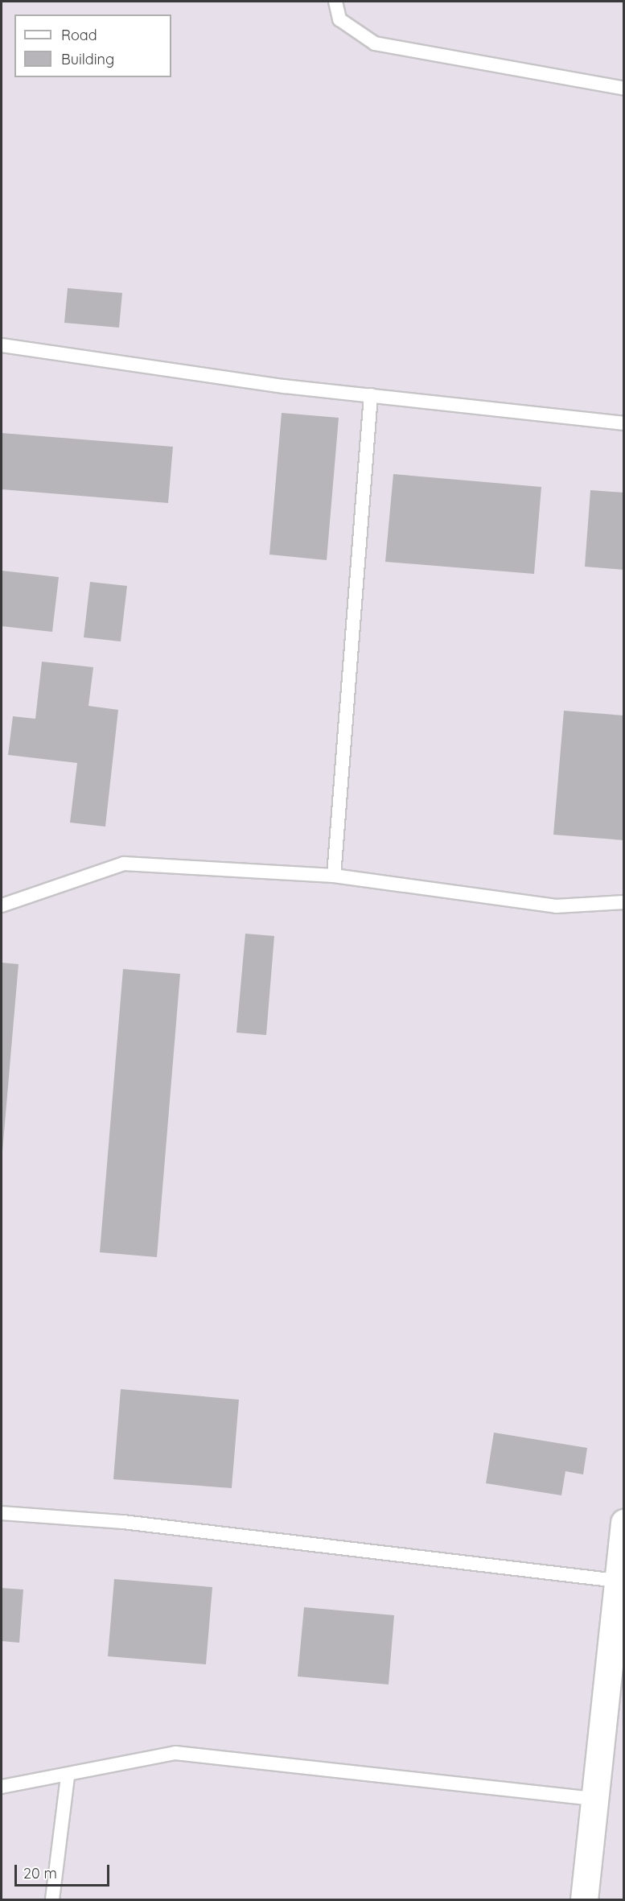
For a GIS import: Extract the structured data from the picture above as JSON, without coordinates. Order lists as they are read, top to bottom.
{
  "legend": ["Road", "Building"],
  "scale_bar": "20 m"
}
